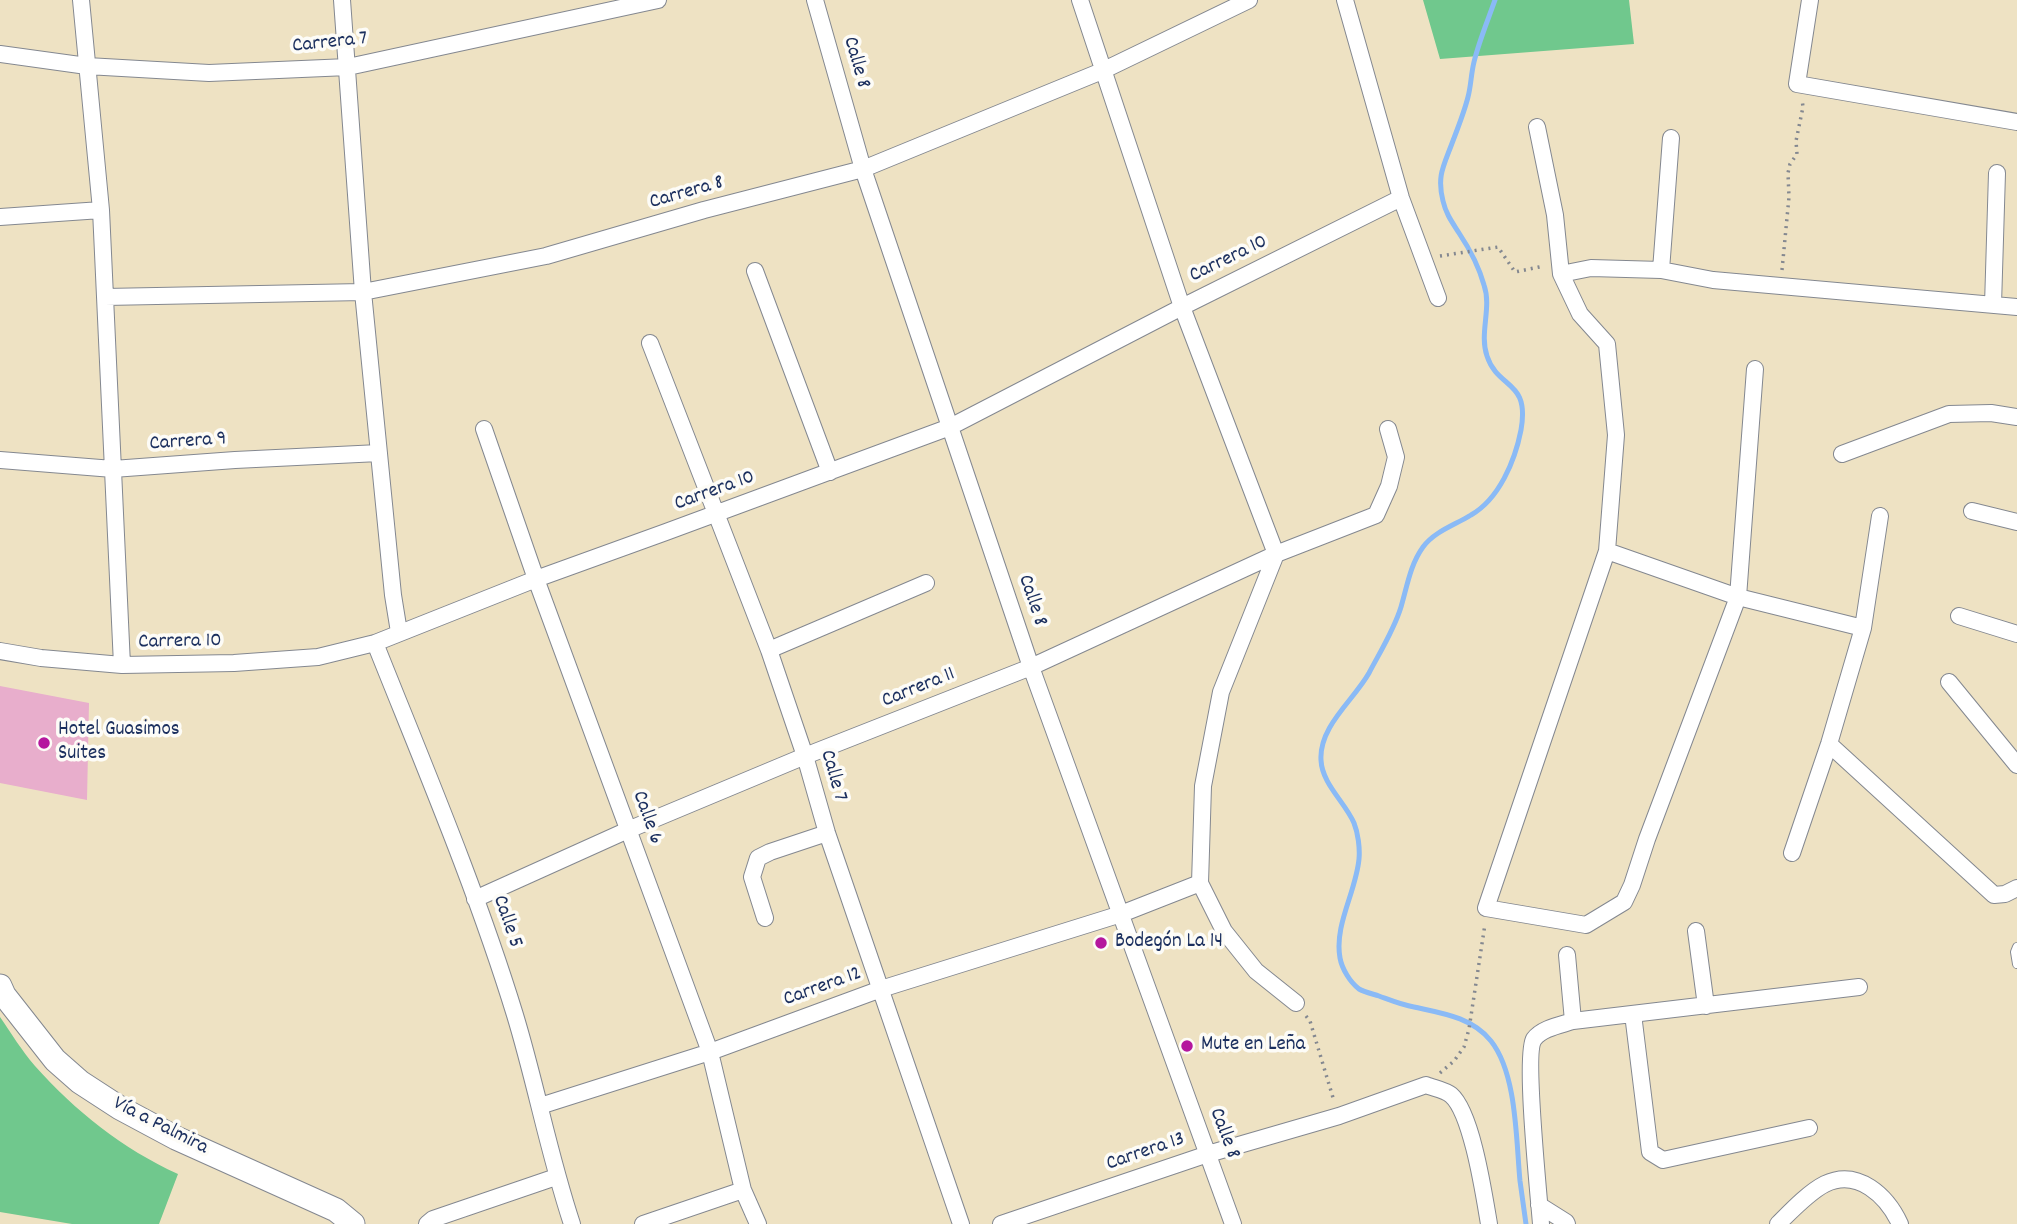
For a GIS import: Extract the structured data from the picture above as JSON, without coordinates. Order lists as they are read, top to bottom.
{
  "streets": {
    "street": [
      "Carrera 7",
      "Calle 8",
      "Carrera 8",
      "Carrera 10",
      "Carrera 9",
      "Carrera 11",
      "Calle 7",
      "Calle 6",
      "Calle 5",
      "Carrera 12",
      "Vía a Palmira",
      "Carrera 13"
    ]
  },
  "crossings": [
    ["Calle 8", "Carrera 8"],
    ["Calle 8", "Carrera 10"],
    ["Calle 8", "Carrera 11"],
    ["Calle 8", "Carrera 12"],
    ["Calle 8", "Carrera 13"],
    ["Carrera 10", "Calle 7"],
    ["Carrera 10", "Calle 6"],
    ["Carrera 10", "Calle 5"],
    ["Carrera 11", "Calle 7"],
    ["Carrera 11", "Calle 6"],
    ["Carrera 11", "Calle 5"],
    ["Calle 7", "Carrera 12"],
    ["Calle 6", "Carrera 12"],
    ["Calle 5", "Carrera 12"]
  ],
  "places": ["Hotel Guasimos Suites", "Bodegón La 14", "Mute en Leña"]
}
